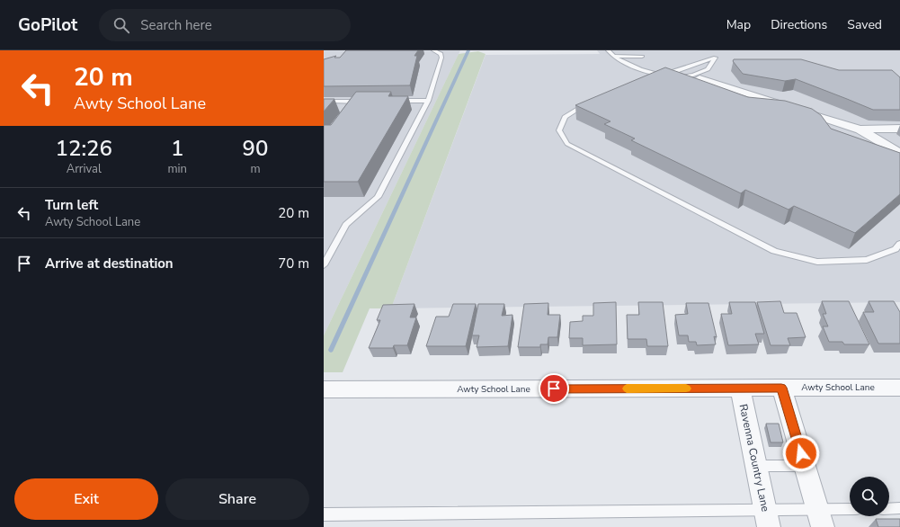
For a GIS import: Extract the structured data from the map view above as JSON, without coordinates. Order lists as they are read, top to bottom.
{
  "streets": {
    "street": ["Awty School Lane", "Ravenna Country Lane"]
  },
  "crossings": [
    ["Awty School Lane", "Ravenna Country Lane"]
  ],
  "page": {
    "header": "GoPilot",
    "search": "Search here",
    "nav": ["Map", "Directions", "Saved"],
    "turn": ["20 m", "Awty School Lane"],
    "eta": [
      "12:26",
      "Arrival",
      "1",
      "min",
      "90",
      "m"
    ],
    "list": [
      {
        "name": "Turn left",
        "note": "Awty School Lane",
        "value": "20 m"
      },
      {
        "name": "Arrive at destination",
        "value": "70 m"
      }
    ],
    "buttons": ["Exit", "Share"]
  }
}
